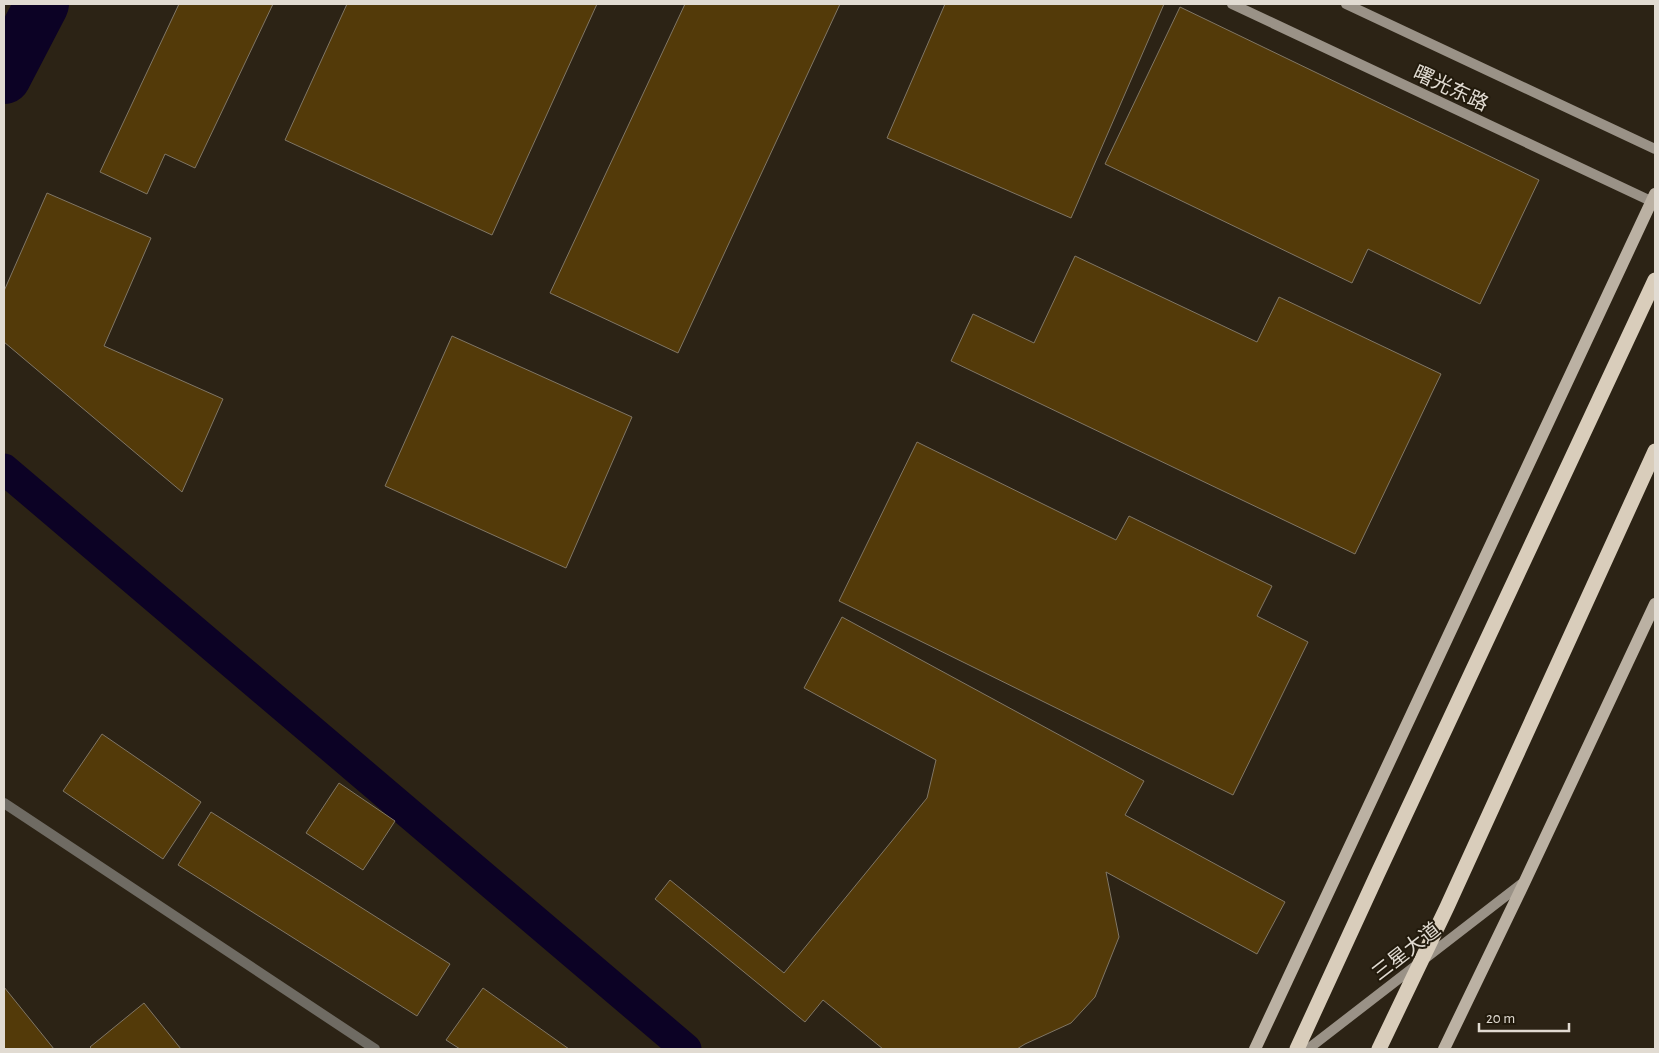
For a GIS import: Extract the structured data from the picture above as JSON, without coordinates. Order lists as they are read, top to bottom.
{
  "streets": {
    "main road": ["曙光东路", "三星大道"]
  },
  "scale_bar": "20 m"
}
